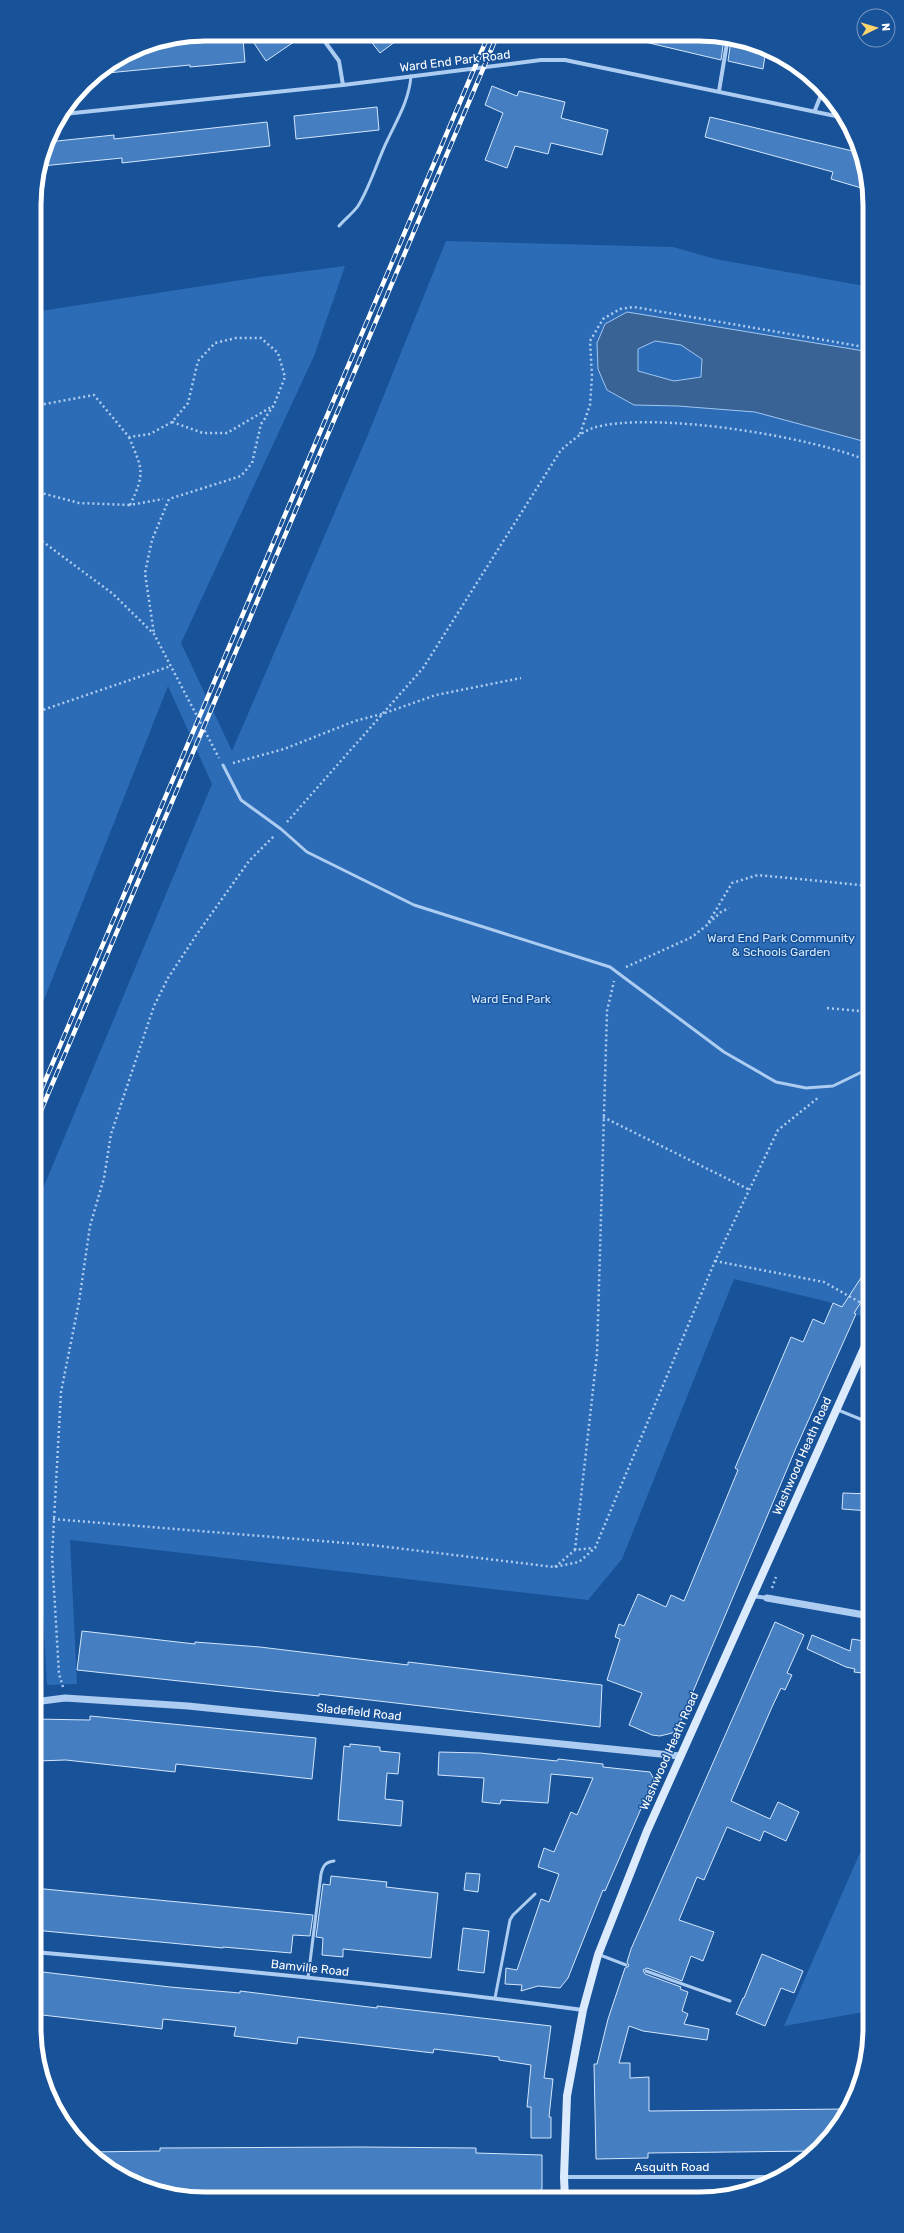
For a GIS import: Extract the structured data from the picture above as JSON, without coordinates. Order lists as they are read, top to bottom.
{
  "streets": {
    "main road": ["Washwood Heath Road"],
    "street": [
      "Ward End Park Road",
      "Sladefield Road",
      "Bamville Road",
      "Asquith Road"
    ]
  },
  "crossings": [
    ["Washwood Heath Road", "Sladefield Road"],
    ["Washwood Heath Road", "Bamville Road"],
    ["Washwood Heath Road", "Asquith Road"]
  ],
  "parks": ["Ward End Park Community & Schools Garden", "Ward End Park"],
  "north": "right"
}
